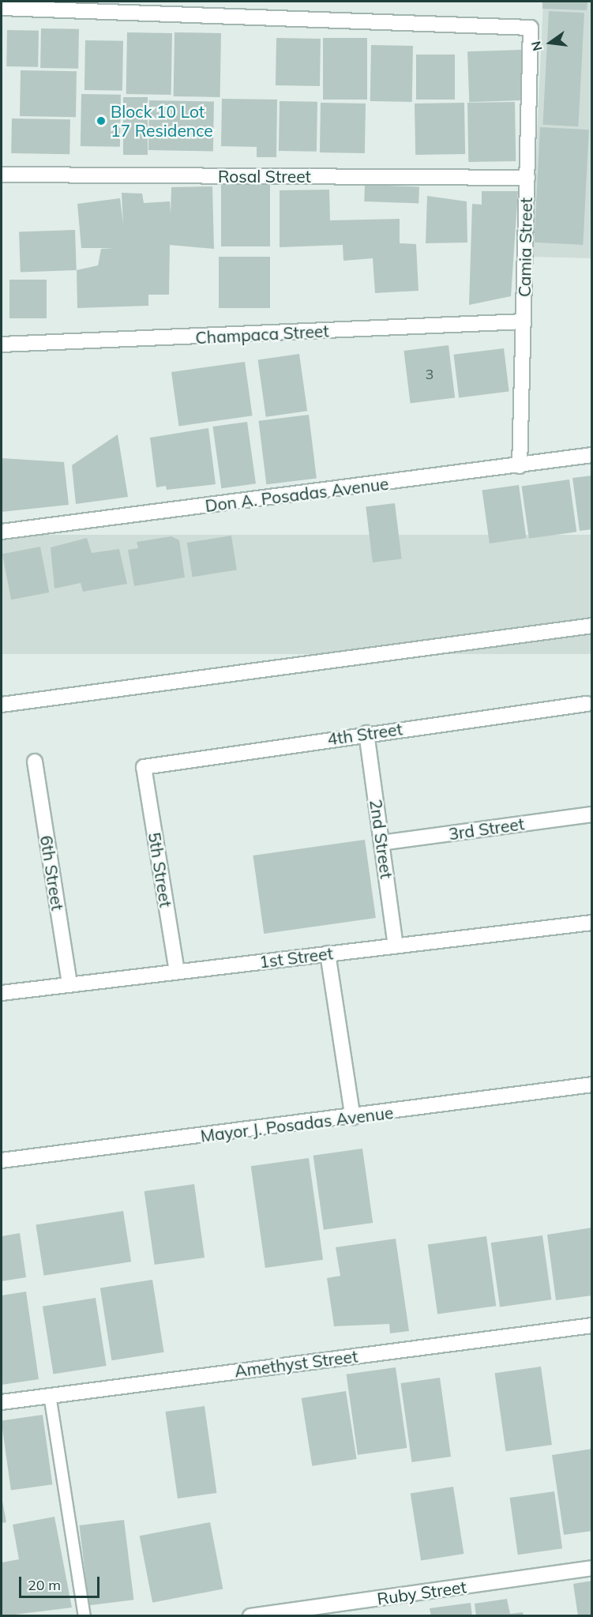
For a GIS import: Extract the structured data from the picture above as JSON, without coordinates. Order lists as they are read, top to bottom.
{
  "streets": {
    "street": [
      "Rosal Street",
      "Camia Street",
      "Champaca Street",
      "Don A. Posadas Avenue",
      "4th Street",
      "3rd Street",
      "2nd Street",
      "5th Street",
      "6th Street",
      "1st Street",
      "Mayor J. Posadas Avenue",
      "Amethyst Street",
      "Ruby Street"
    ]
  },
  "crossings": [
    ["Rosal Street", "Camia Street"],
    ["Camia Street", "Champaca Street"],
    ["Camia Street", "Don A. Posadas Avenue"],
    ["4th Street", "2nd Street"],
    ["4th Street", "5th Street"],
    ["3rd Street", "2nd Street"],
    ["2nd Street", "1st Street"],
    ["5th Street", "1st Street"],
    ["6th Street", "1st Street"]
  ],
  "places": ["Block 10 Lot 17 Residence"],
  "house_numbers": ["3"],
  "scale_bar": "20 m",
  "north": "left"
}
